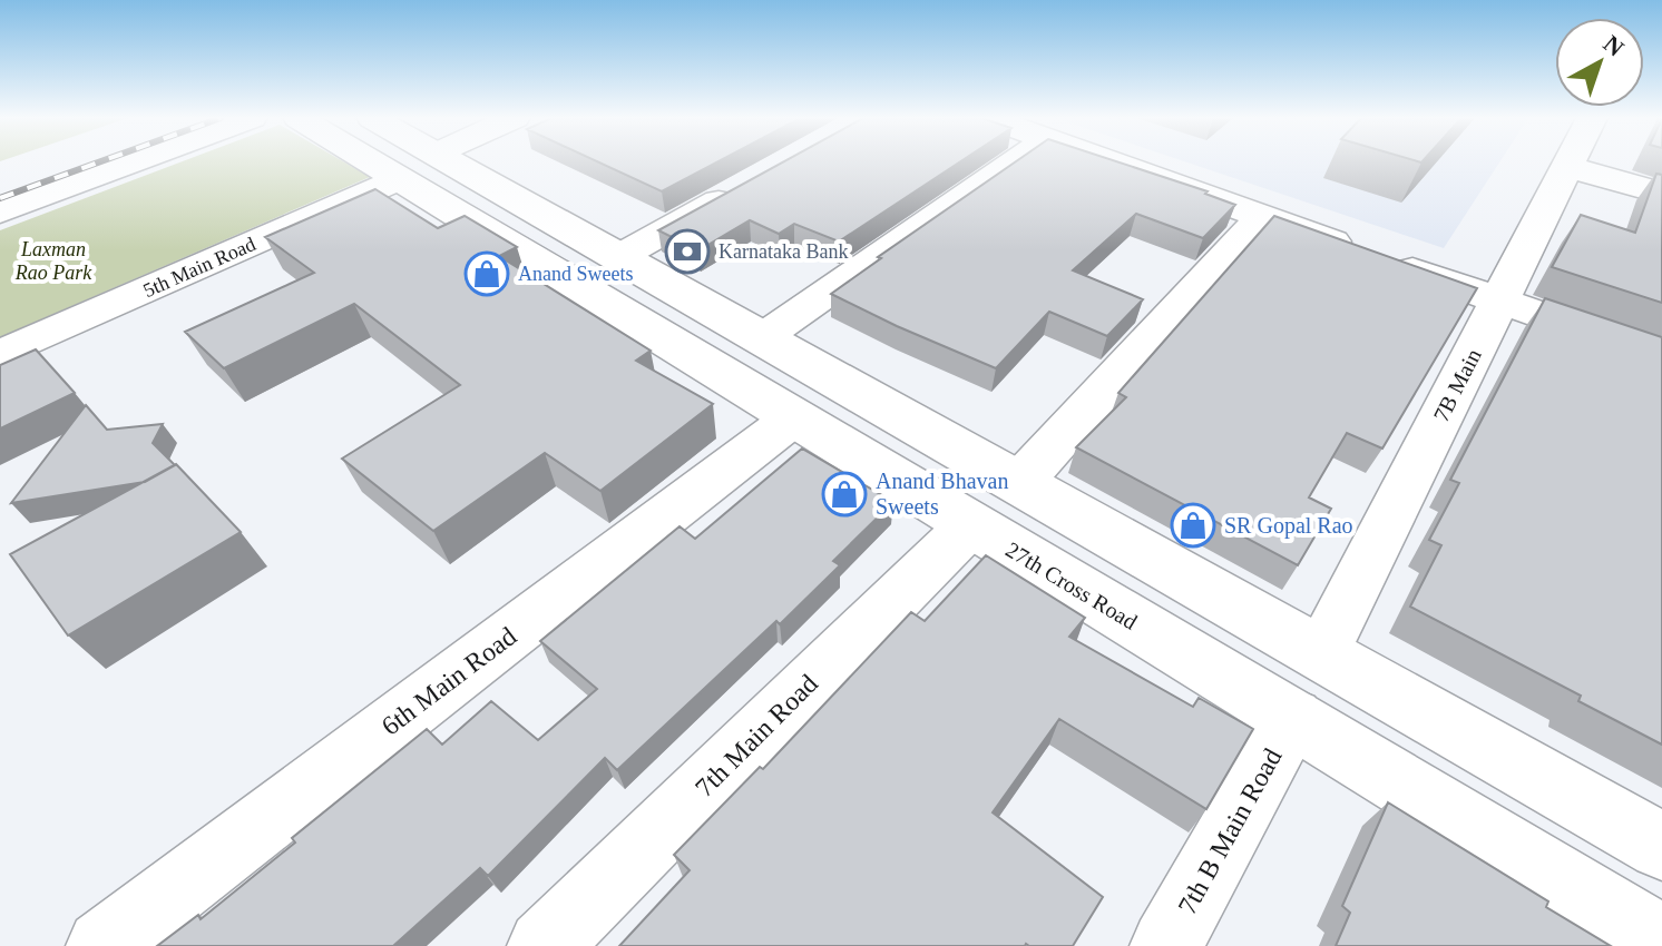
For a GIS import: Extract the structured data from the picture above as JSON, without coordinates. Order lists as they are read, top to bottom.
{
  "streets": {
    "street": [
      "5th Main Road",
      "7B Main",
      "27th Cross Road",
      "6th Main Road",
      "7th Main Road",
      "7th B Main Road"
    ]
  },
  "crossings": [
    ["5th Main Road", "27th Cross Road"],
    ["7B Main", "27th Cross Road"],
    ["27th Cross Road", "6th Main Road"],
    ["27th Cross Road", "7th Main Road"],
    ["27th Cross Road", "7th B Main Road"]
  ],
  "parks": ["Laxman Rao Park"],
  "places": {
    "bank": ["Karnataka Bank"],
    "shop": ["Anand Sweets", "Anand Bhavan Sweets", "SR Gopal Rao"]
  },
  "north": "top right"
}
